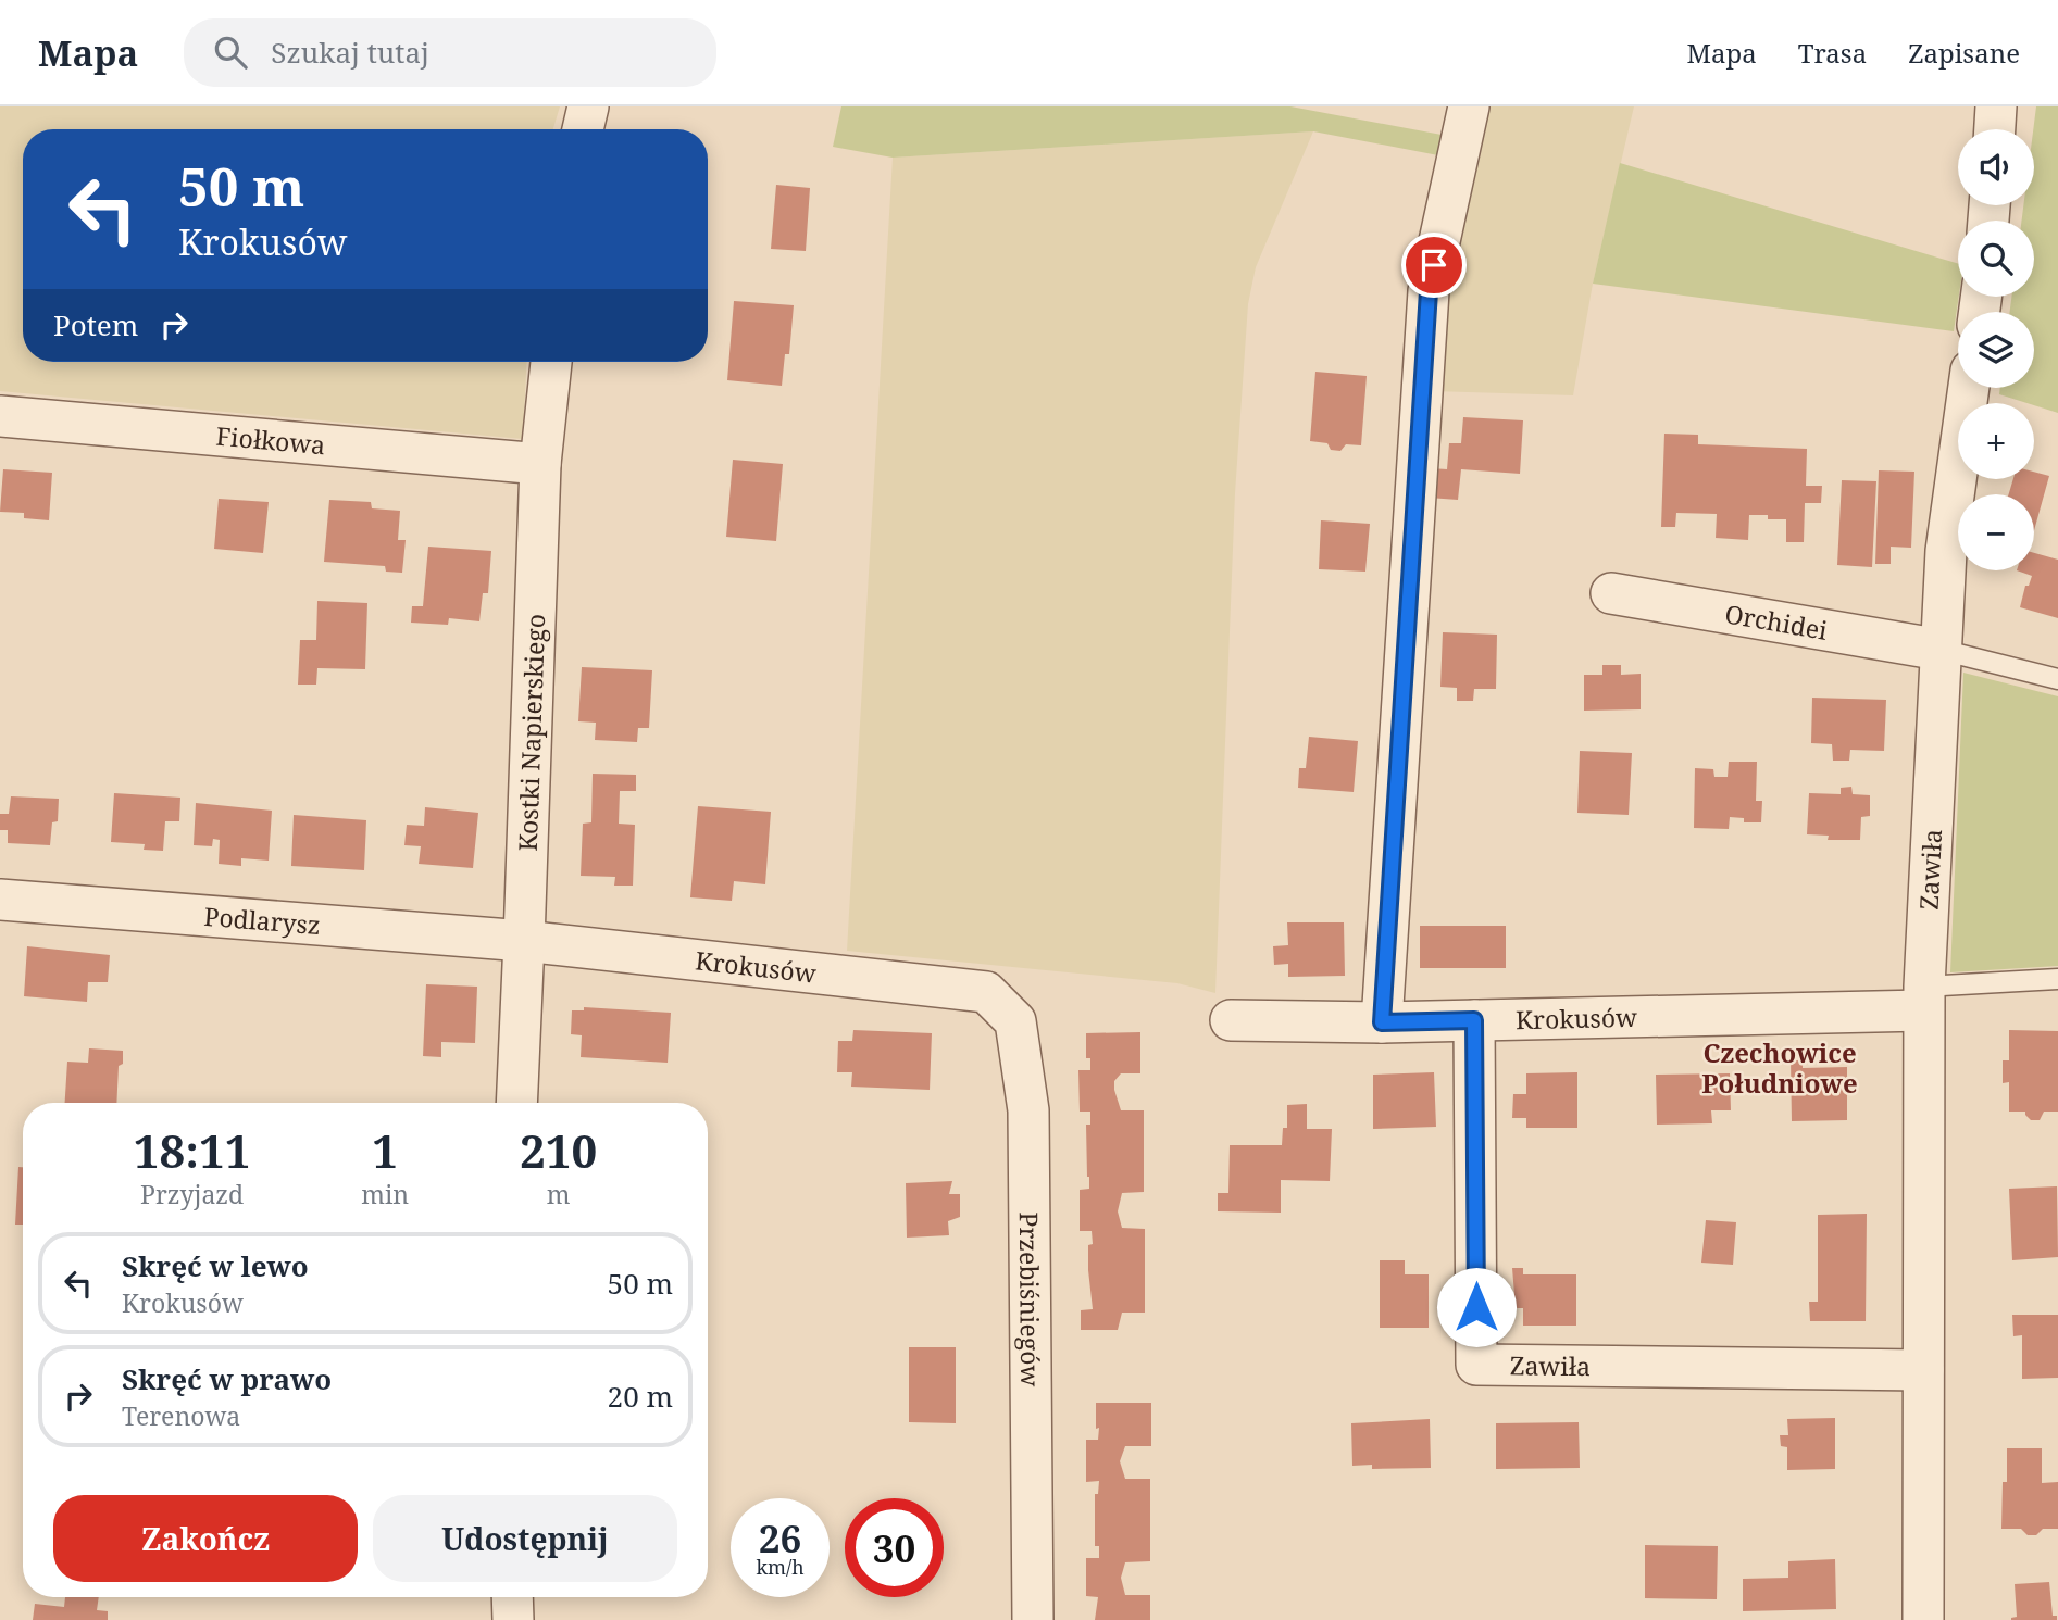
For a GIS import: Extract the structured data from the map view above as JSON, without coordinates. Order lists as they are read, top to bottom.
{
  "streets": {
    "street": [
      "Fiołkowa",
      "Orchidei",
      "Kostki Napierskiego",
      "Zawiła",
      "Podlarysz",
      "Krokusów",
      "Przebiśniegów"
    ]
  },
  "crossings": [
    ["Fiołkowa", "Kostki Napierskiego"],
    ["Orchidei", "Zawiła"],
    ["Kostki Napierskiego", "Podlarysz"],
    ["Kostki Napierskiego", "Krokusów"],
    ["Zawiła", "Krokusów"],
    ["Podlarysz", "Krokusów"],
    ["Krokusów", "Przebiśniegów"]
  ],
  "districts": ["Czechowice Południowe"],
  "page": {
    "header": "Mapa",
    "search": "Szukaj tutaj",
    "nav": ["Mapa", "Trasa", "Zapisane"],
    "map_buttons": ["+", "−"],
    "turn": ["50 m", "Krokusów"],
    "then": "Potem",
    "eta": [
      "18:11",
      "Przyjazd",
      "1",
      "min",
      "210",
      "m"
    ],
    "list": [
      {
        "name": "Skręć w lewo",
        "note": "Krokusów",
        "value": "50 m"
      },
      {
        "name": "Skręć w prawo",
        "note": "Terenowa",
        "value": "20 m"
      }
    ],
    "buttons": ["Zakończ", "Udostępnij"],
    "speed": "26 km/h",
    "limit": "30"
  }
}
